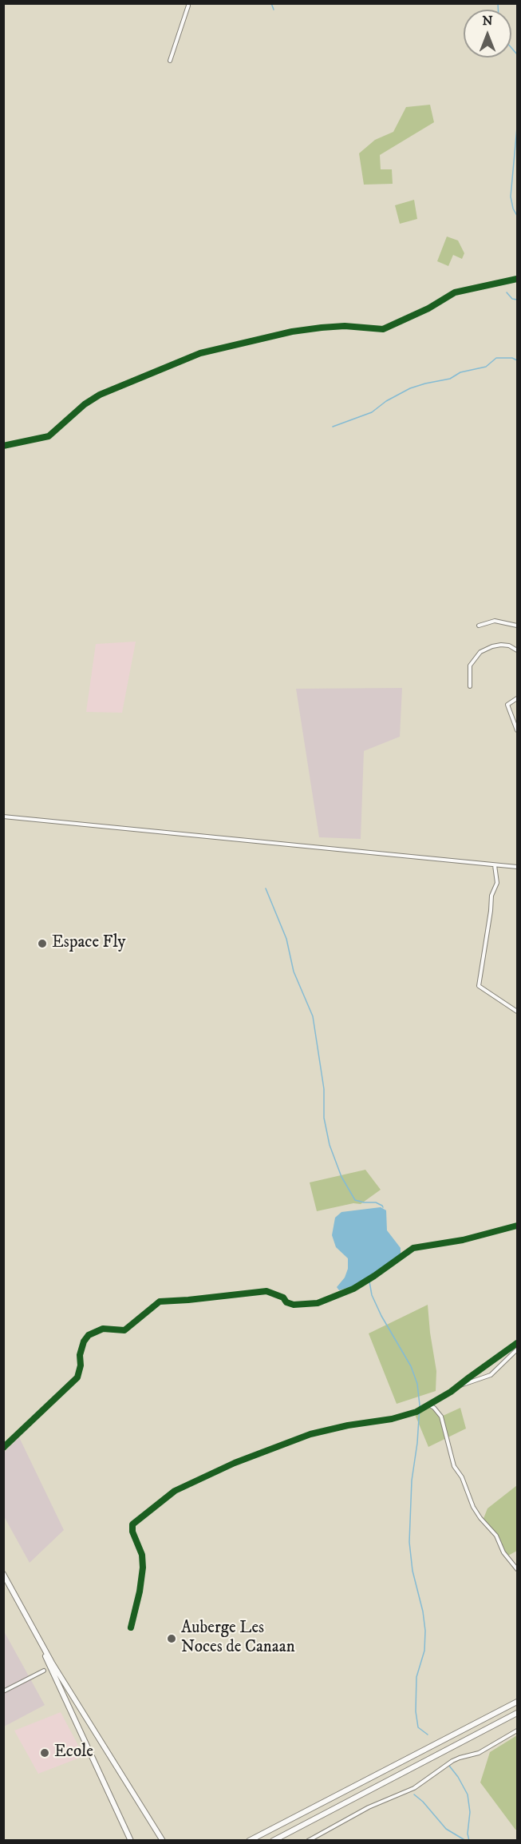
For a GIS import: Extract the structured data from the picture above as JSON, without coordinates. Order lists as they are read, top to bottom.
{
  "places": ["Espace Fly", "Auberge Les Noces de Canaan", "Ecole"],
  "north": "top"
}
